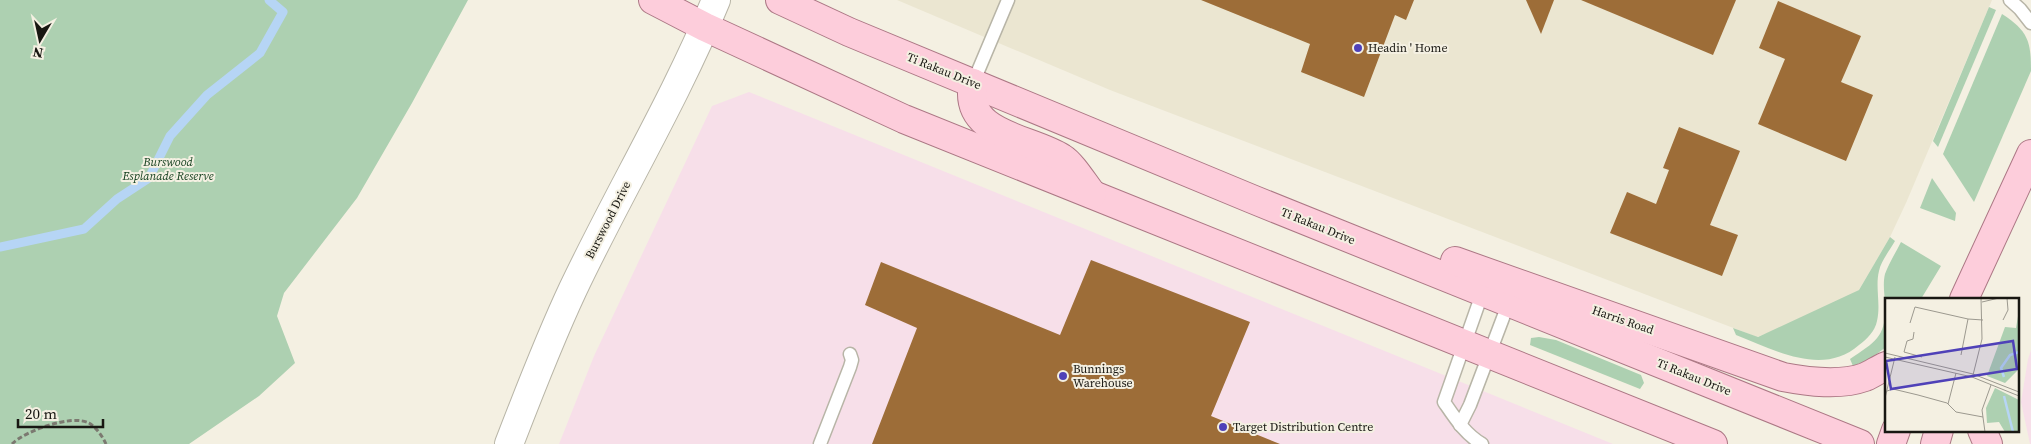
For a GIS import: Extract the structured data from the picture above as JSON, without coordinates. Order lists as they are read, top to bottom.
{
  "streets": {
    "main road": ["Ti Rakau Drive", "Harris Road"],
    "street": ["Burswood Drive"]
  },
  "crossings": [
    ["Ti Rakau Drive", "Harris Road"]
  ],
  "parks": ["Burswood Esplanade Reserve"],
  "places": ["Headin ' Home", "Bunnings Warehouse", "Target Distribution Centre"],
  "scale_bar": "20 m",
  "north": "bottom"
}
